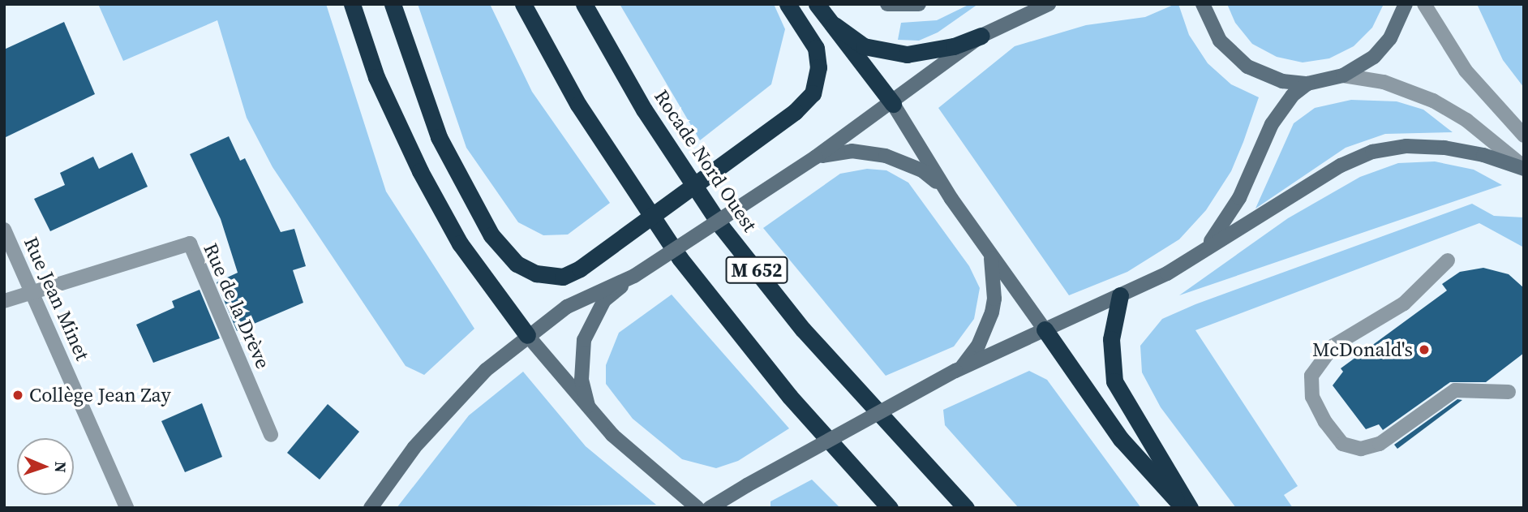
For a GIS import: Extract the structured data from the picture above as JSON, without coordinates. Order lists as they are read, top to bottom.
{
  "streets": {
    "highway": ["Rocade Nord Ouest", "M 652"],
    "street": ["Rue Jean Minet", "Rue de la Drève"]
  },
  "crossings": [
    ["Rue Jean Minet", "Rue de la Drève"]
  ],
  "places": ["McDonald's", "Collège Jean Zay"],
  "north": "right"
}
